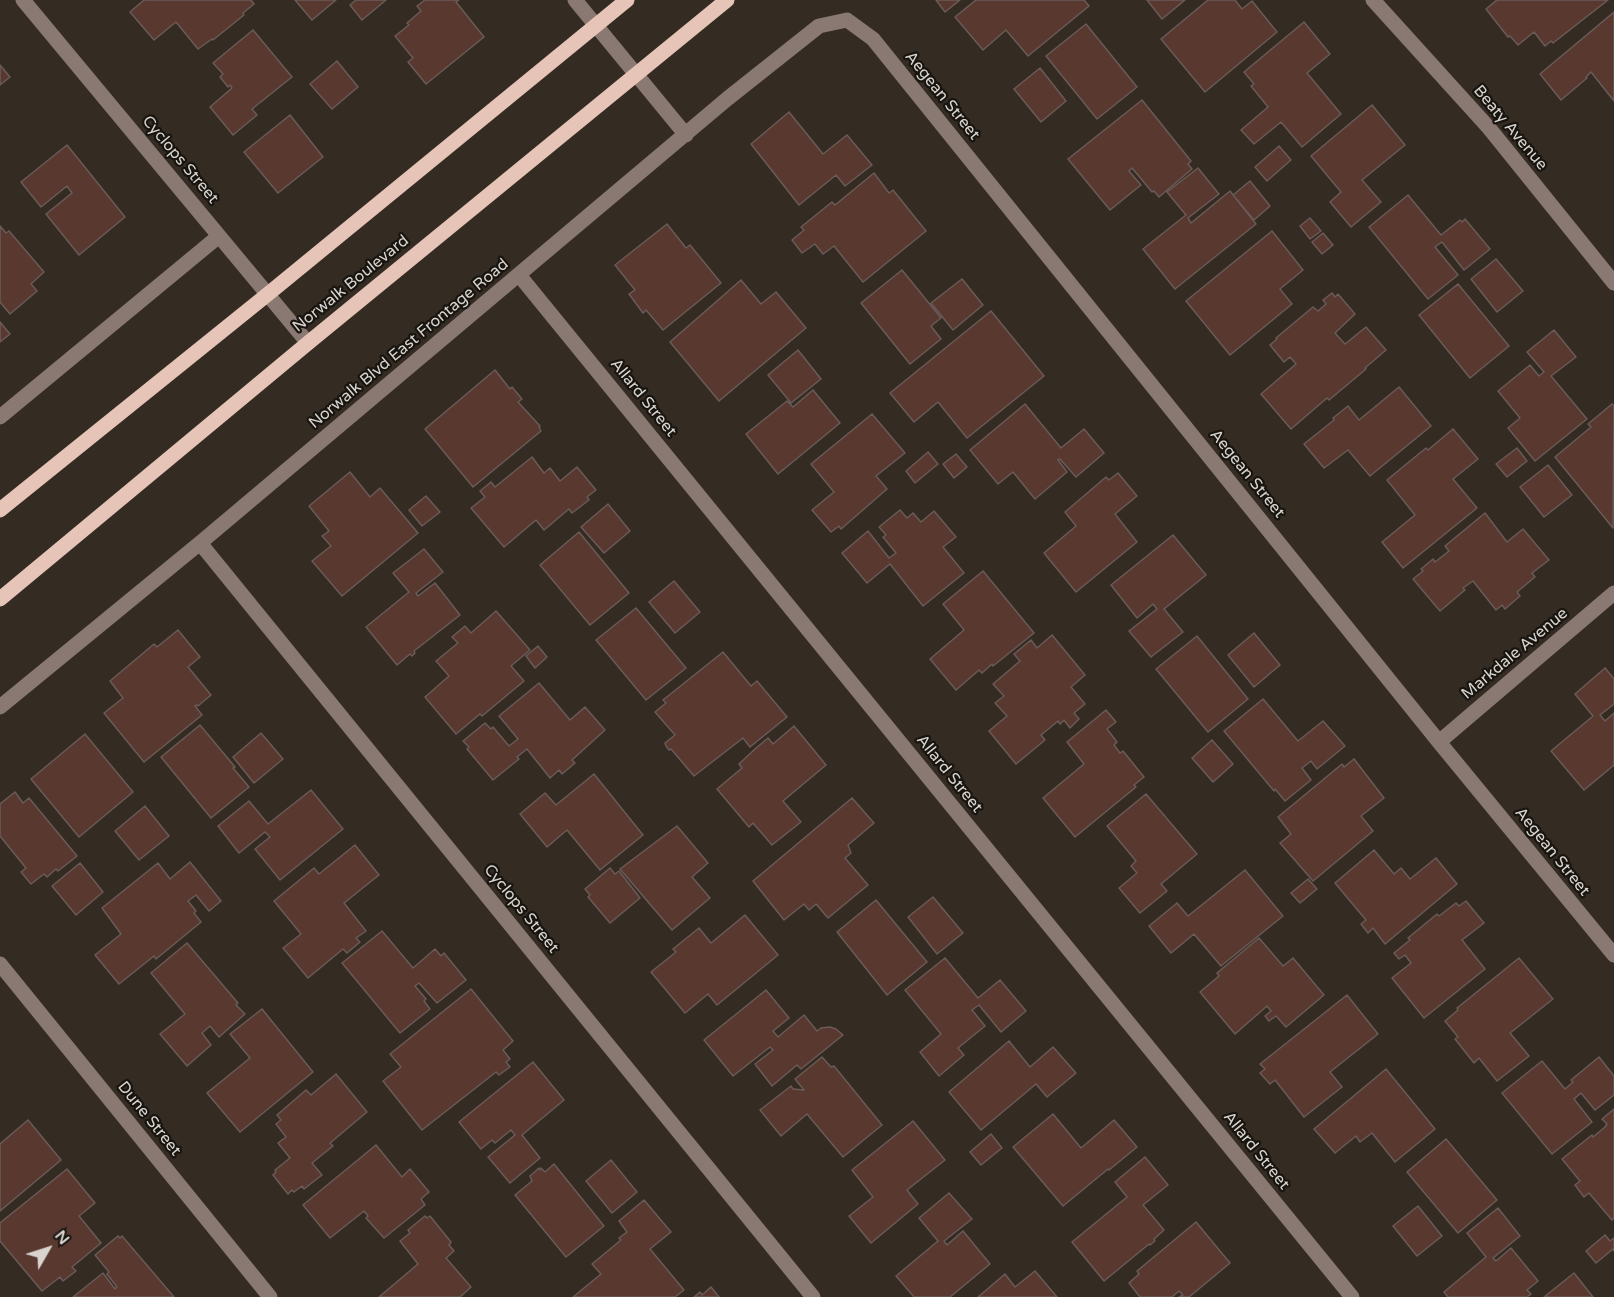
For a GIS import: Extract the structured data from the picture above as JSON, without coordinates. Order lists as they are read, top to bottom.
{
  "streets": {
    "main road": ["Norwalk Boulevard"],
    "street": [
      "Aegean Street",
      "Beaty Avenue",
      "Cyclops Street",
      "Norwalk Blvd East Frontage Road",
      "Allard Street",
      "Markdale Avenue",
      "Dune Street"
    ]
  },
  "crossings": [
    ["Aegean Street", "Norwalk Blvd East Frontage Road"],
    ["Aegean Street", "Markdale Avenue"],
    ["Cyclops Street", "Norwalk Boulevard"],
    ["Cyclops Street", "Norwalk Blvd East Frontage Road"],
    ["Norwalk Blvd East Frontage Road", "Allard Street"]
  ],
  "north": "top right"
}
